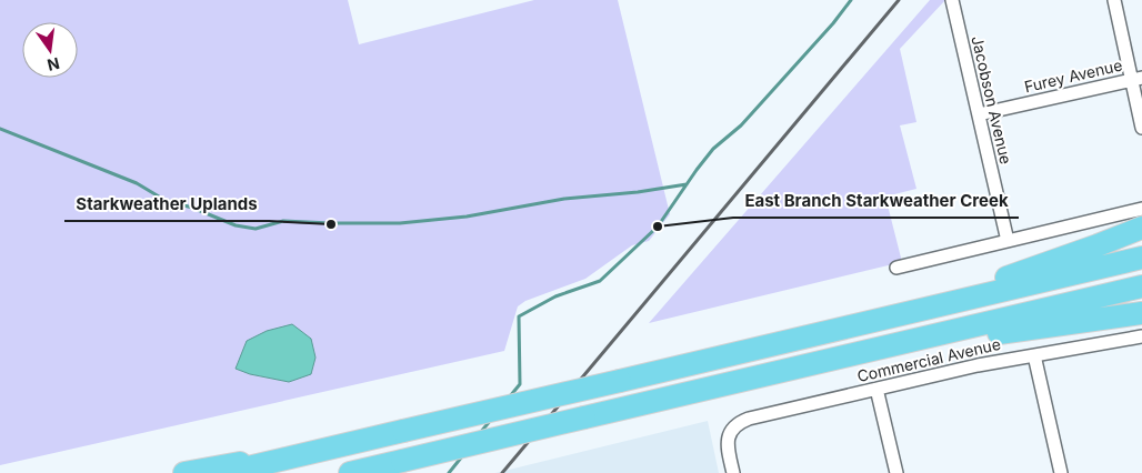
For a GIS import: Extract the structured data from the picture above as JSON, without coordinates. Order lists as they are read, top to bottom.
{
  "streets": {
    "street": ["Furey Avenue", "Jacobson Avenue", "Commercial Avenue"]
  },
  "crossings": [
    ["Furey Avenue", "Jacobson Avenue"]
  ],
  "places": ["Starkweather Uplands", "East Branch Starkweather Creek"],
  "north": "bottom"
}
